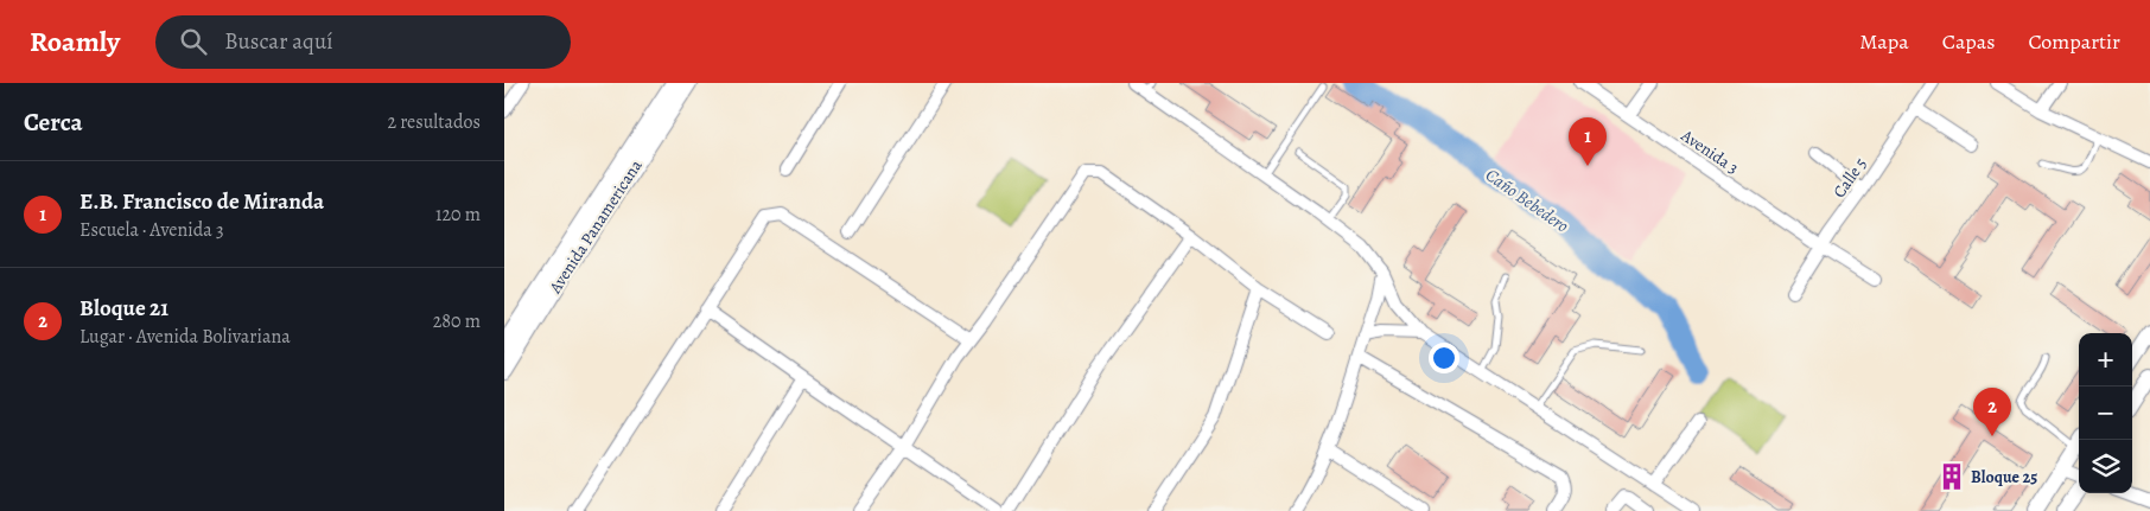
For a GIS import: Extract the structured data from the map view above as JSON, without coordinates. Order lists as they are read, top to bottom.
{
  "streets": {
    "main road": ["Avenida Panamericana"],
    "street": ["Avenida 3", "Calle 5"]
  },
  "crossings": [
    ["Avenida 3", "Calle 5"]
  ],
  "water": ["Caño Bebedero"],
  "places": {
    "building": ["Bloque 25"]
  },
  "page": {
    "header": "Roamly",
    "search": "Buscar aquí",
    "nav": ["Mapa", "Capas", "Compartir"],
    "heading": ["Cerca", "2 resultados"],
    "pins": ["1", "2"],
    "list": [
      {
        "mark": "1",
        "name": "E.B. Francisco de Miranda",
        "note": "Escuela · Avenida 3",
        "value": "120 m"
      },
      {
        "mark": "2",
        "name": "Bloque 21",
        "note": "Lugar · Avenida Bolivariana",
        "value": "280 m"
      }
    ],
    "map_buttons": ["+", "−"]
  }
}
